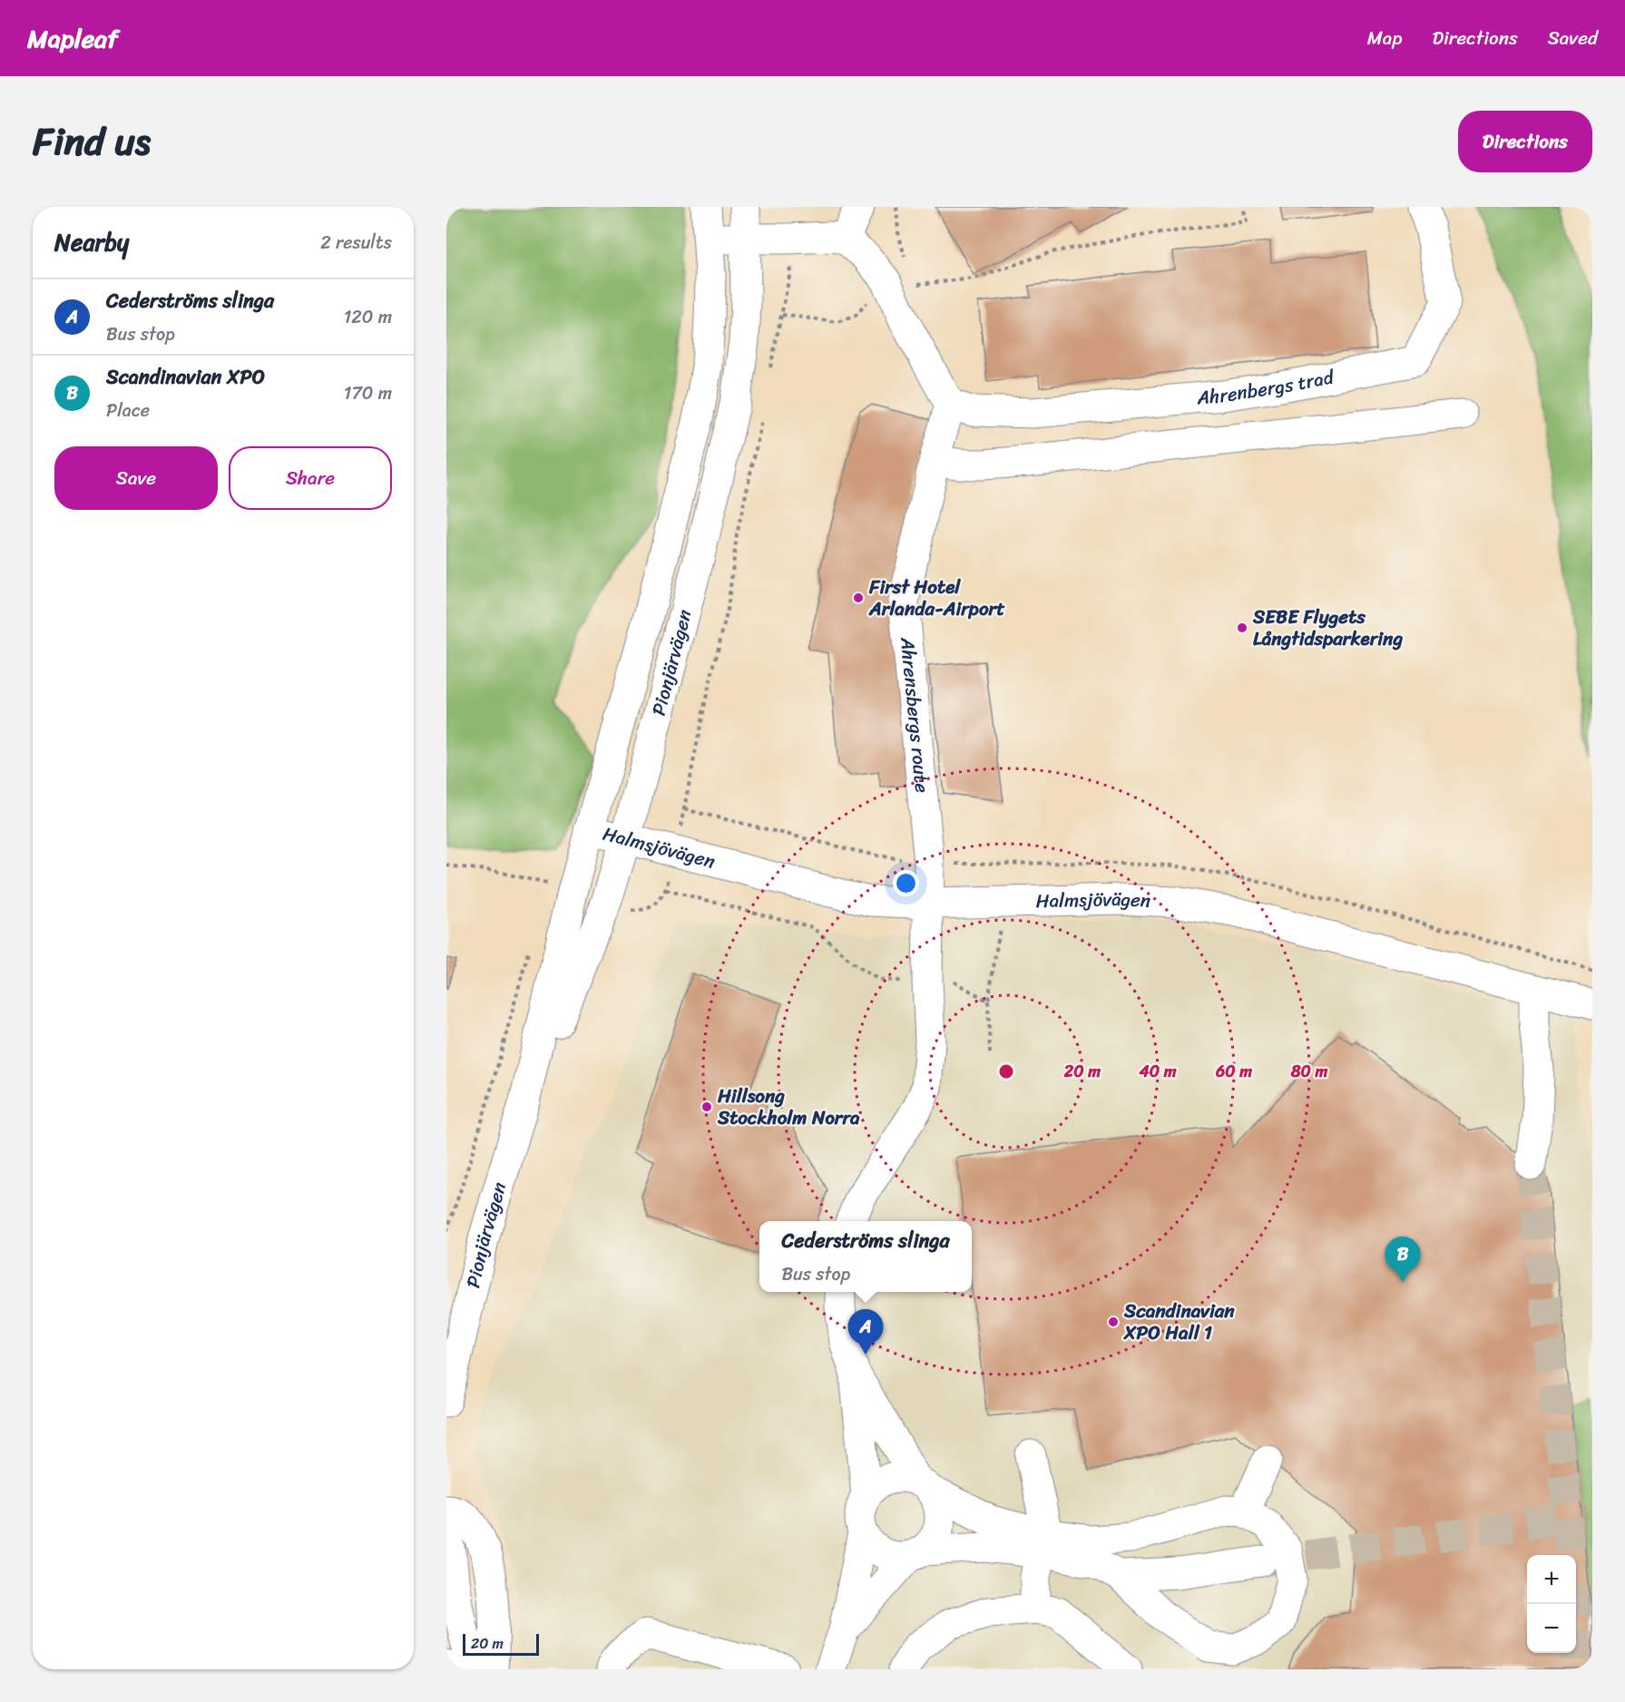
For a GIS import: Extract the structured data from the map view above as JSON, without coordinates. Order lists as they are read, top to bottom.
{
  "streets": {
    "street": [
      "Ahrenbergs trad",
      "Pionjärvägen",
      "Ahrensbergs route",
      "Halmsjövägen"
    ]
  },
  "crossings": [
    ["Ahrenbergs trad", "Ahrensbergs route"],
    ["Pionjärvägen", "Halmsjövägen"],
    ["Ahrensbergs route", "Halmsjövägen"]
  ],
  "places": [
    "First Hotel Arlanda-Airport",
    "SEBE Flygets Långtidsparkering",
    "Hillsong Stockholm Norra",
    "Scandinavian XPO Hall 1"
  ],
  "scale_bar": "20 m",
  "page": {
    "header": "Mapleaf",
    "nav": ["Map", "Directions", "Saved"],
    "title": "Find us",
    "buttons": [
      "Directions",
      ["Save", "Share"]
    ],
    "heading": ["Nearby", "2 results"],
    "list": [
      {
        "mark": "A",
        "name": "Cederströms slinga",
        "note": "Bus stop",
        "value": "120 m"
      },
      {
        "mark": "B",
        "name": "Scandinavian XPO",
        "note": "Place",
        "value": "170 m"
      }
    ],
    "popup": ["Cederströms slinga", "Bus stop"],
    "pins": ["B", "A"],
    "map_buttons": ["+", "−"],
    "scale": "20 m"
  },
  "rings": [
    "20 m",
    "40 m",
    "60 m",
    "80 m"
  ]
}
